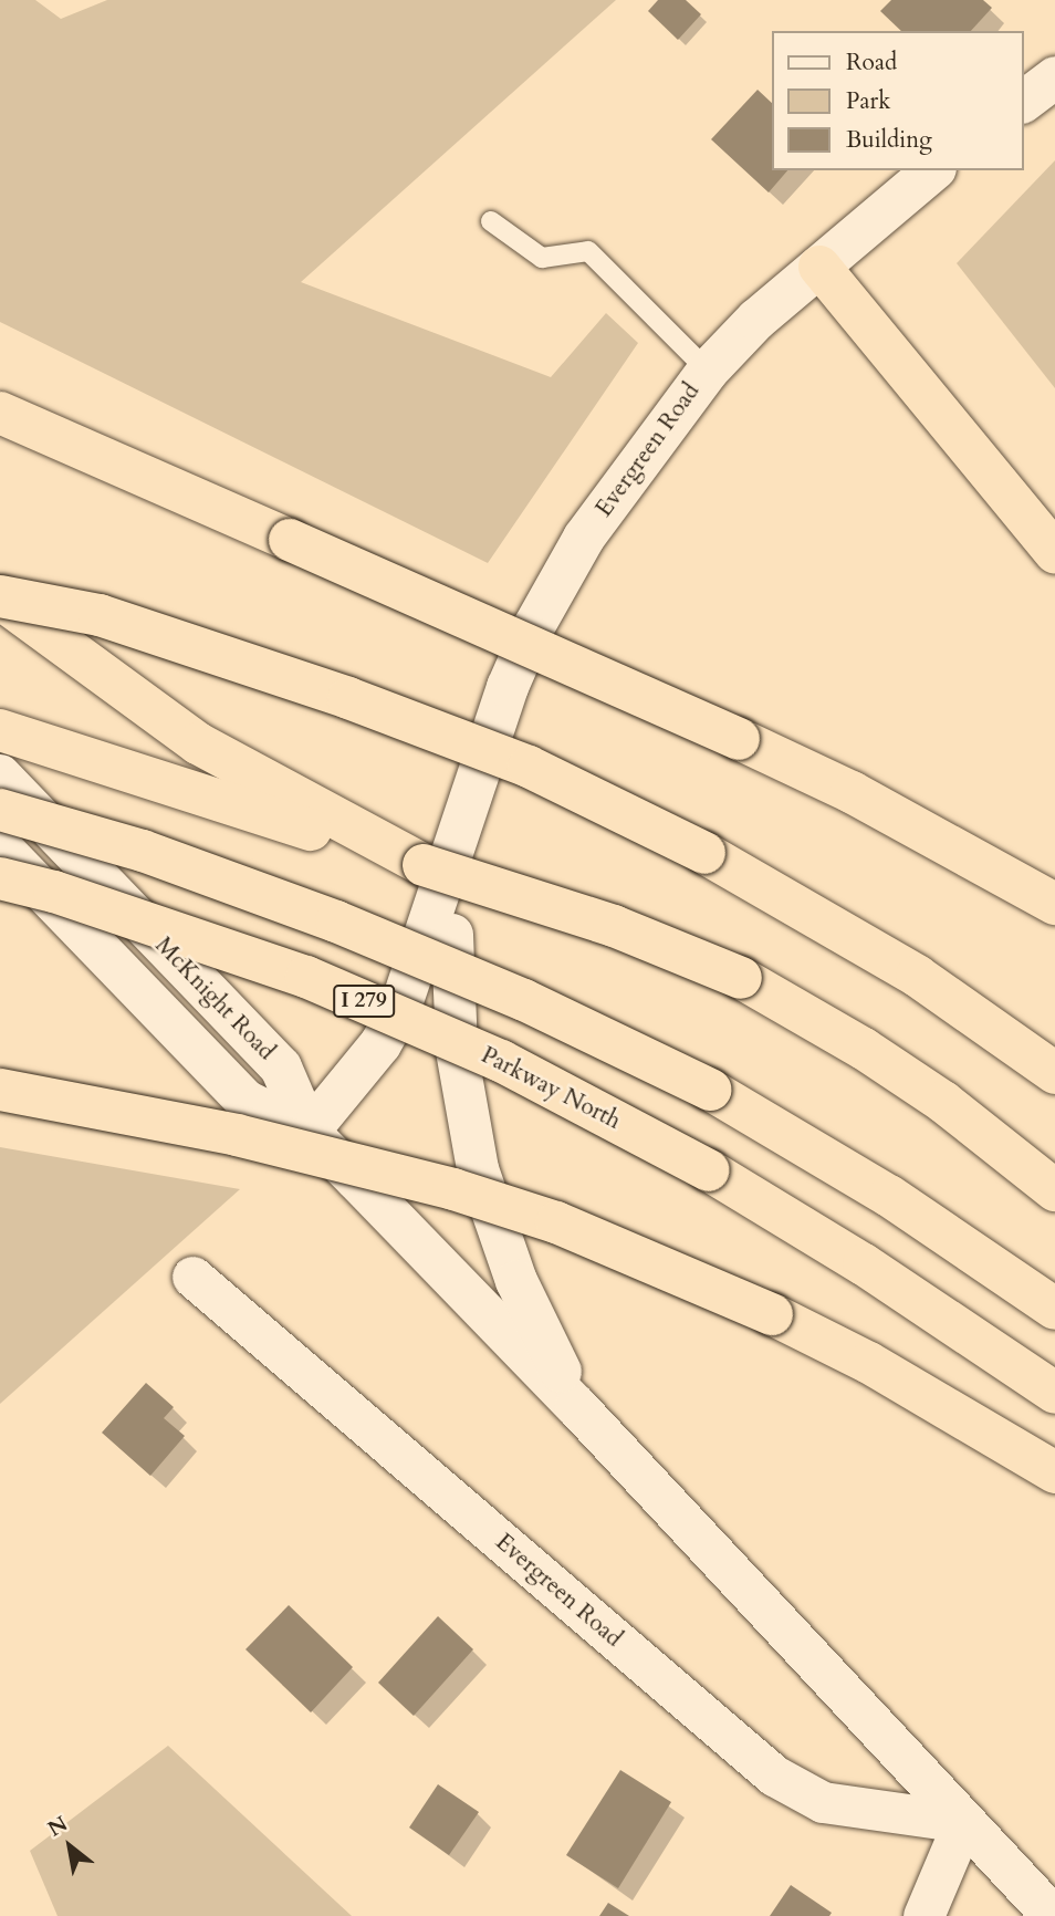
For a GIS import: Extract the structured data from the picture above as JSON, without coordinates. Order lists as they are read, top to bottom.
{
  "streets": {
    "highway": ["I 279", "Parkway North"],
    "main road": ["Evergreen Road", "McKnight Road"]
  },
  "crossings": [
    ["Evergreen Road", "McKnight Road"]
  ],
  "legend": ["Road", "Park", "Building"],
  "north": "top left"
}
